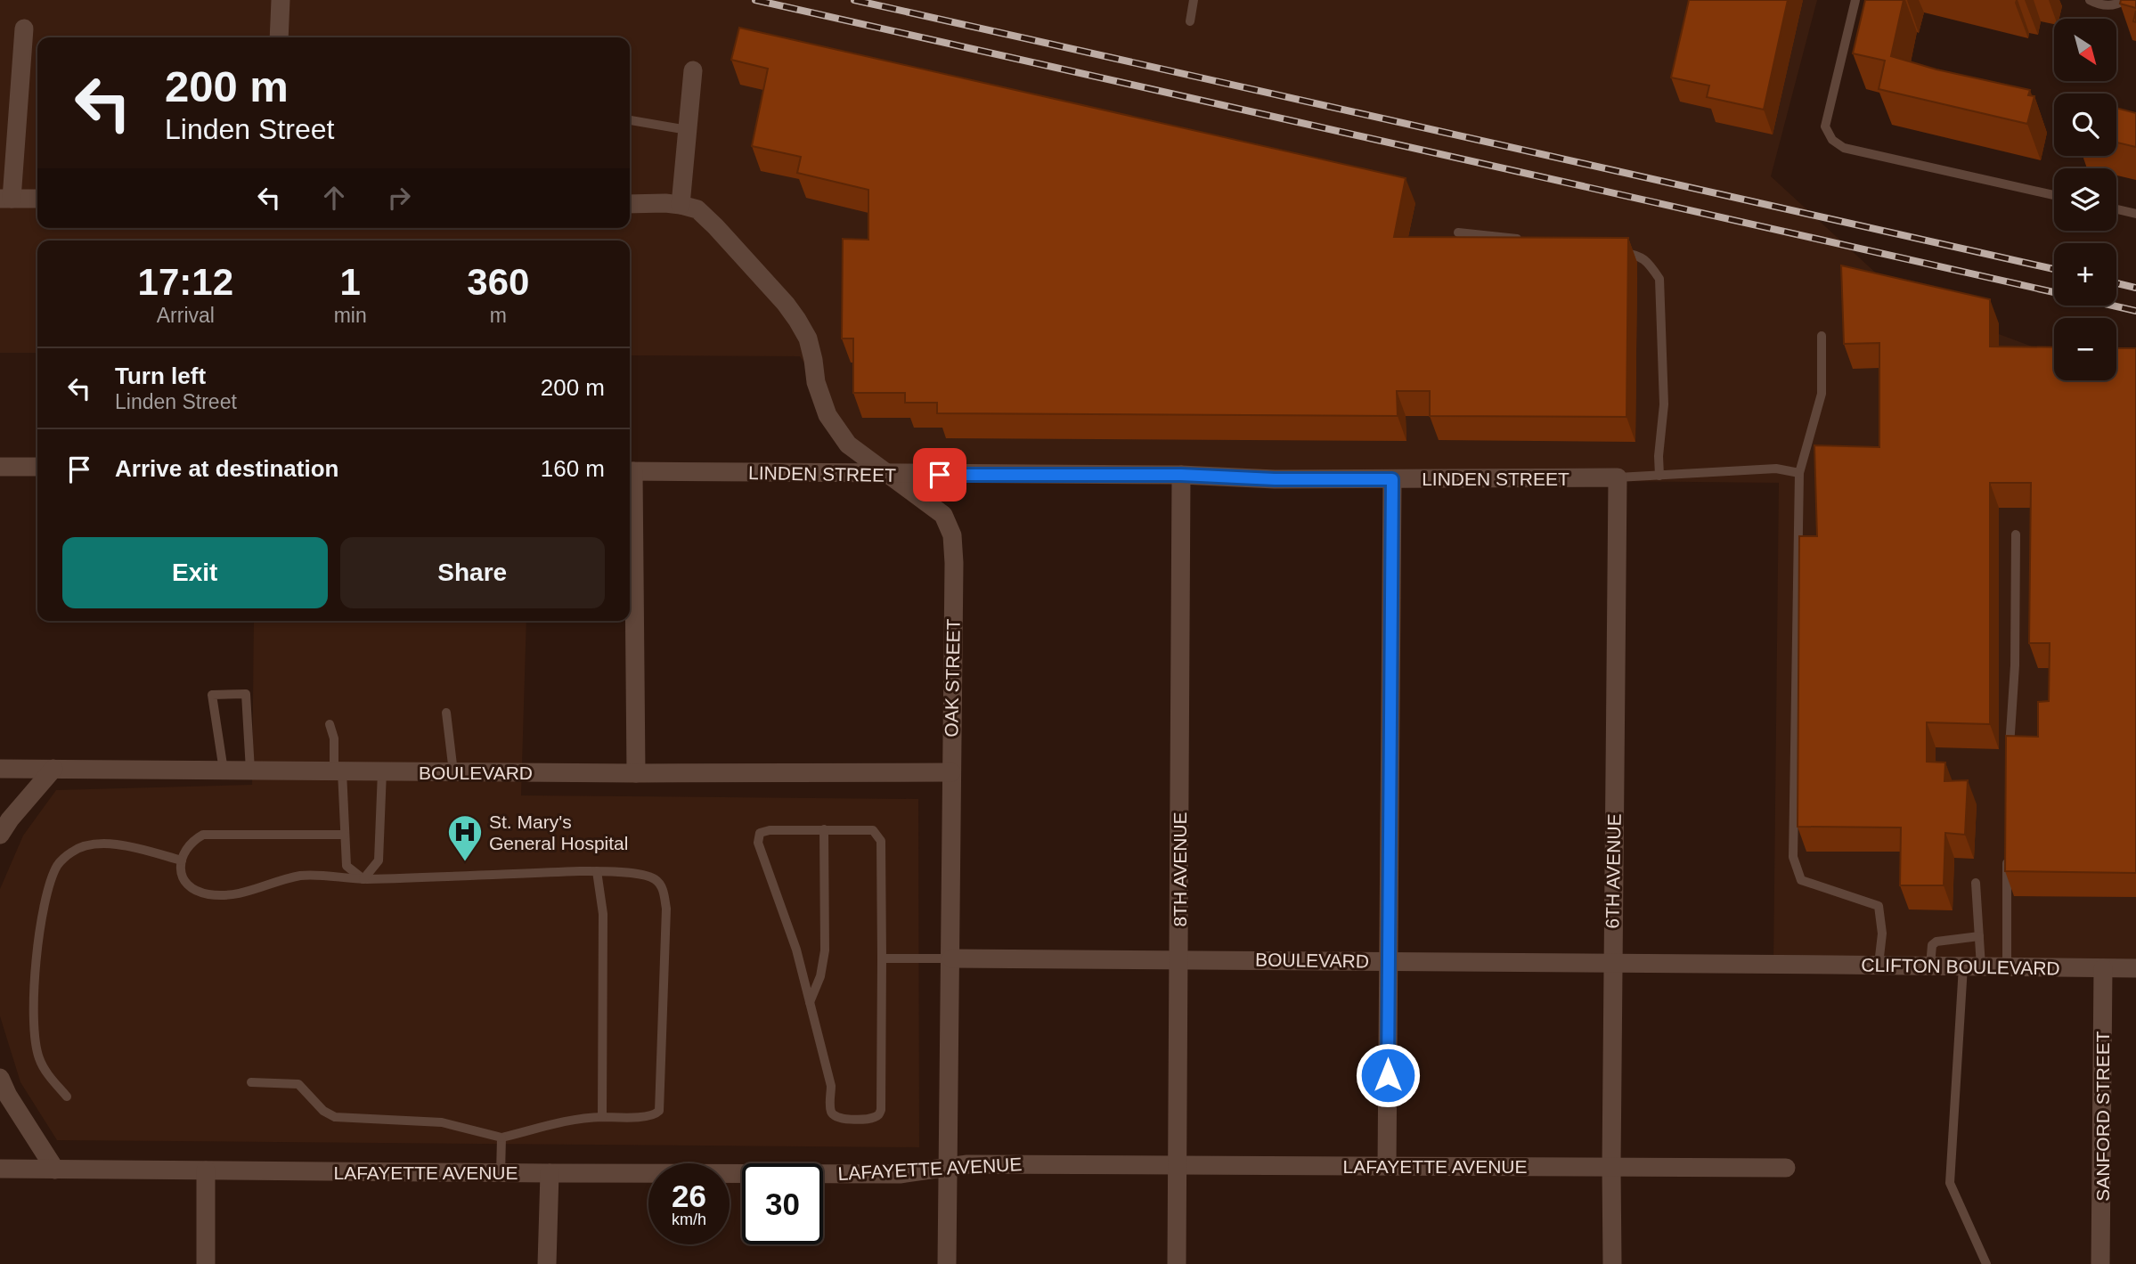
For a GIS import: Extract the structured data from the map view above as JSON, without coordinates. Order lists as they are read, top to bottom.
{
  "streets": {
    "street": [
      "LINDEN STREET",
      "OAK STREET",
      "BOULEVARD",
      "8TH AVENUE",
      "6TH AVENUE",
      "CLIFTON BOULEVARD",
      "SANFORD STREET",
      "LAFAYETTE AVENUE"
    ]
  },
  "crossings": [
    ["LINDEN STREET", "OAK STREET"],
    ["LINDEN STREET", "8TH AVENUE"],
    ["LINDEN STREET", "6TH AVENUE"],
    ["OAK STREET", "BOULEVARD"],
    ["OAK STREET", "LAFAYETTE AVENUE"],
    ["BOULEVARD", "8TH AVENUE"],
    ["BOULEVARD", "6TH AVENUE"],
    ["BOULEVARD", "CLIFTON BOULEVARD"],
    ["8TH AVENUE", "LAFAYETTE AVENUE"],
    ["6TH AVENUE", "LAFAYETTE AVENUE"],
    ["CLIFTON BOULEVARD", "SANFORD STREET"]
  ],
  "places": {
    "hospital": ["St. Mary's General Hospital"]
  },
  "north": "bottom right",
  "page": {
    "map_buttons": ["+", "−"],
    "turn": ["200 m", "Linden Street"],
    "eta": [
      "17:12",
      "Arrival",
      "1",
      "min",
      "360",
      "m"
    ],
    "list": [
      {
        "name": "Turn left",
        "note": "Linden Street",
        "value": "200 m"
      },
      {
        "name": "Arrive at destination",
        "value": "160 m"
      }
    ],
    "buttons": ["Exit", "Share"],
    "speed": "26 km/h",
    "limit": "30"
  }
}
